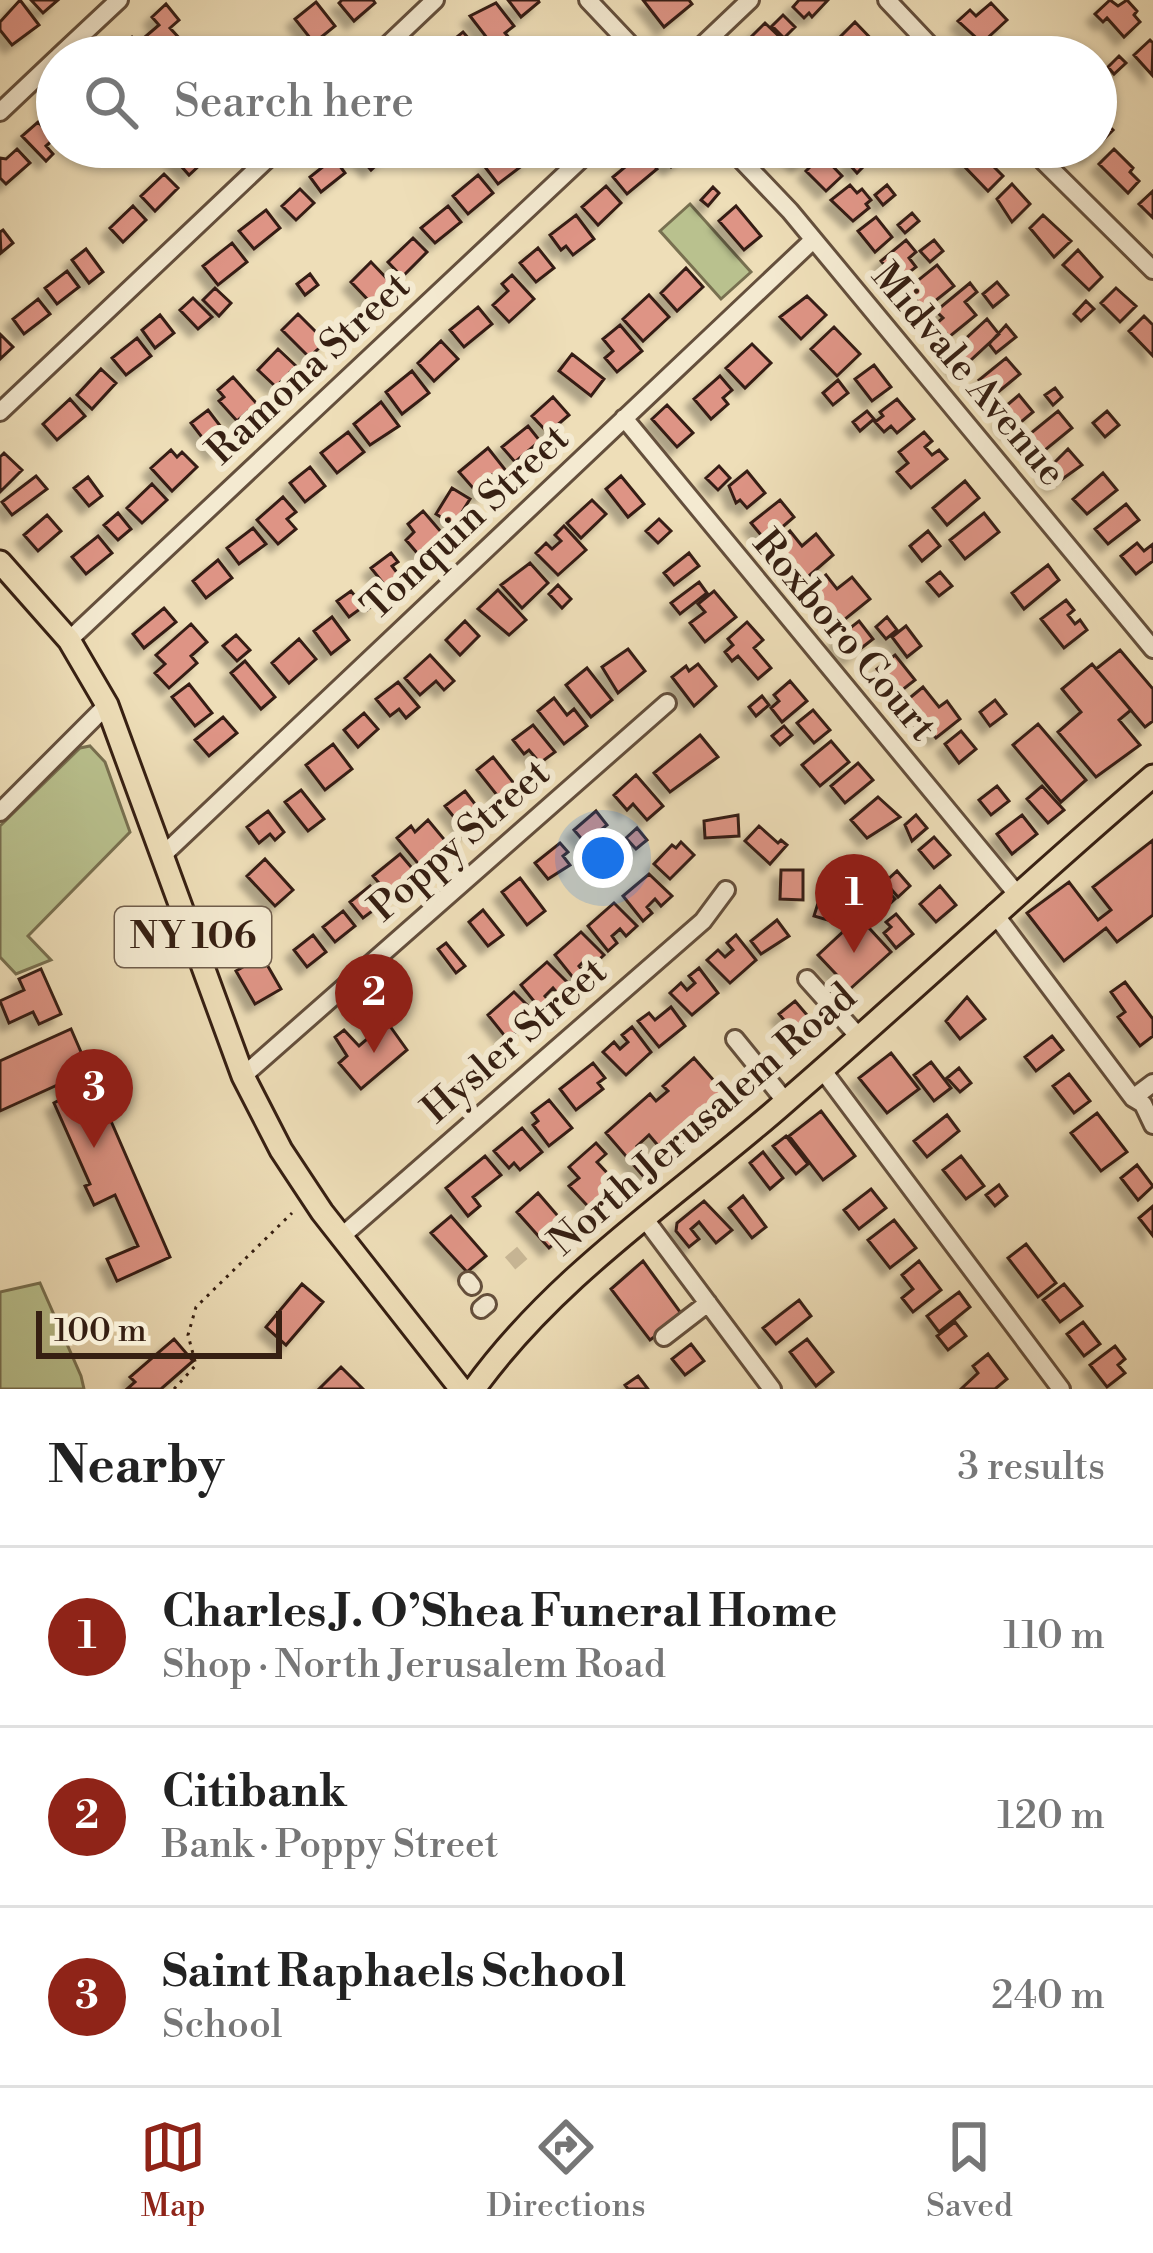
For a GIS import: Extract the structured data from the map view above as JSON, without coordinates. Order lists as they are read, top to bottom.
{
  "streets": {
    "main road": ["NY 106", "North Jerusalem Road"],
    "street": [
      "Ramona Street",
      "Midvale Avenue",
      "Tonquin Street",
      "Roxboro Court",
      "Poppy Street",
      "Hysler Street"
    ]
  },
  "crossings": [
    ["Ramona Street", "NY 106"],
    ["Midvale Avenue", "Tonquin Street"],
    ["Tonquin Street", "Roxboro Court"],
    ["Tonquin Street", "NY 106"],
    ["Roxboro Court", "North Jerusalem Road"],
    ["Poppy Street", "NY 106"],
    ["NY 106", "Hysler Street"]
  ],
  "scale_bar": "100 m",
  "page": {
    "search": "Search here",
    "pins": ["1", "2", "3"],
    "scale": "100 m",
    "heading": ["Nearby", "3 results"],
    "list": [
      {
        "mark": "1",
        "name": "Charles J. O’Shea Funeral Home",
        "note": "Shop · North Jerusalem Road",
        "value": "110 m"
      },
      {
        "mark": "2",
        "name": "Citibank",
        "note": "Bank · Poppy Street",
        "value": "120 m"
      },
      {
        "mark": "3",
        "name": "Saint Raphaels School",
        "note": "School",
        "value": "240 m"
      }
    ],
    "nav": ["Map", "Directions", "Saved"]
  }
}
